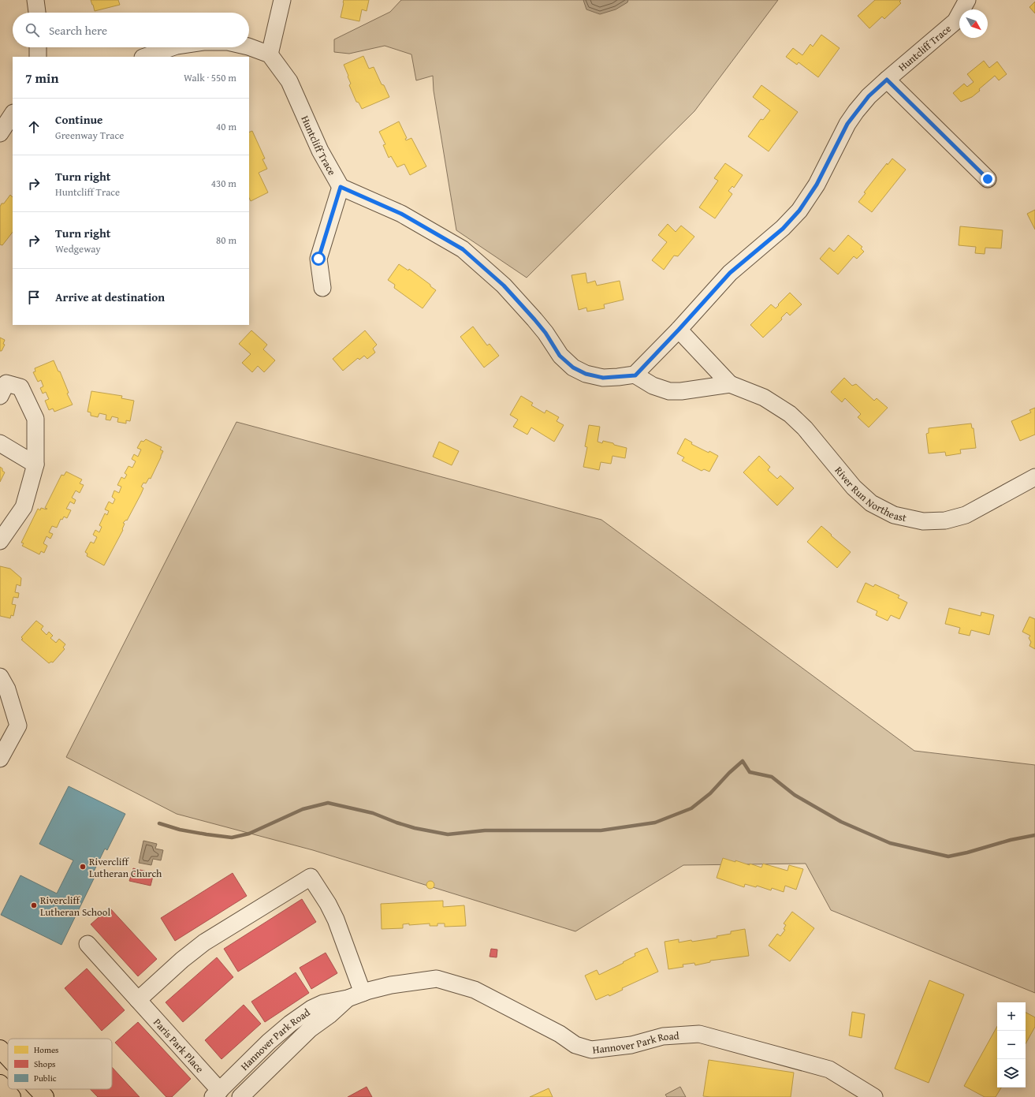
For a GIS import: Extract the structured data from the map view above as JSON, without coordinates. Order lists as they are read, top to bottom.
{
  "streets": {
    "street": [
      "Huntcliff Trace",
      "River Run Northeast",
      "Hannover Park Road",
      "Paris Park Place"
    ]
  },
  "crossings": [
    ["Huntcliff Trace", "River Run Northeast"],
    ["Hannover Park Road", "Paris Park Place"]
  ],
  "places": ["Rivercliff Lutheran Church", "Rivercliff Lutheran School"],
  "legend": ["Homes", "Shops", "Public"],
  "north": "bottom right",
  "page": {
    "search": "Search here",
    "heading": ["7 min", "Walk · 550 m"],
    "list": [
      ["Continue", "Greenway Trace", "40 m"],
      ["Turn right", "Huntcliff Trace", "430 m"],
      ["Turn right", "Wedgeway", "80 m"],
      "Arrive at destination"
    ],
    "map_buttons": ["+", "−"]
  }
}
